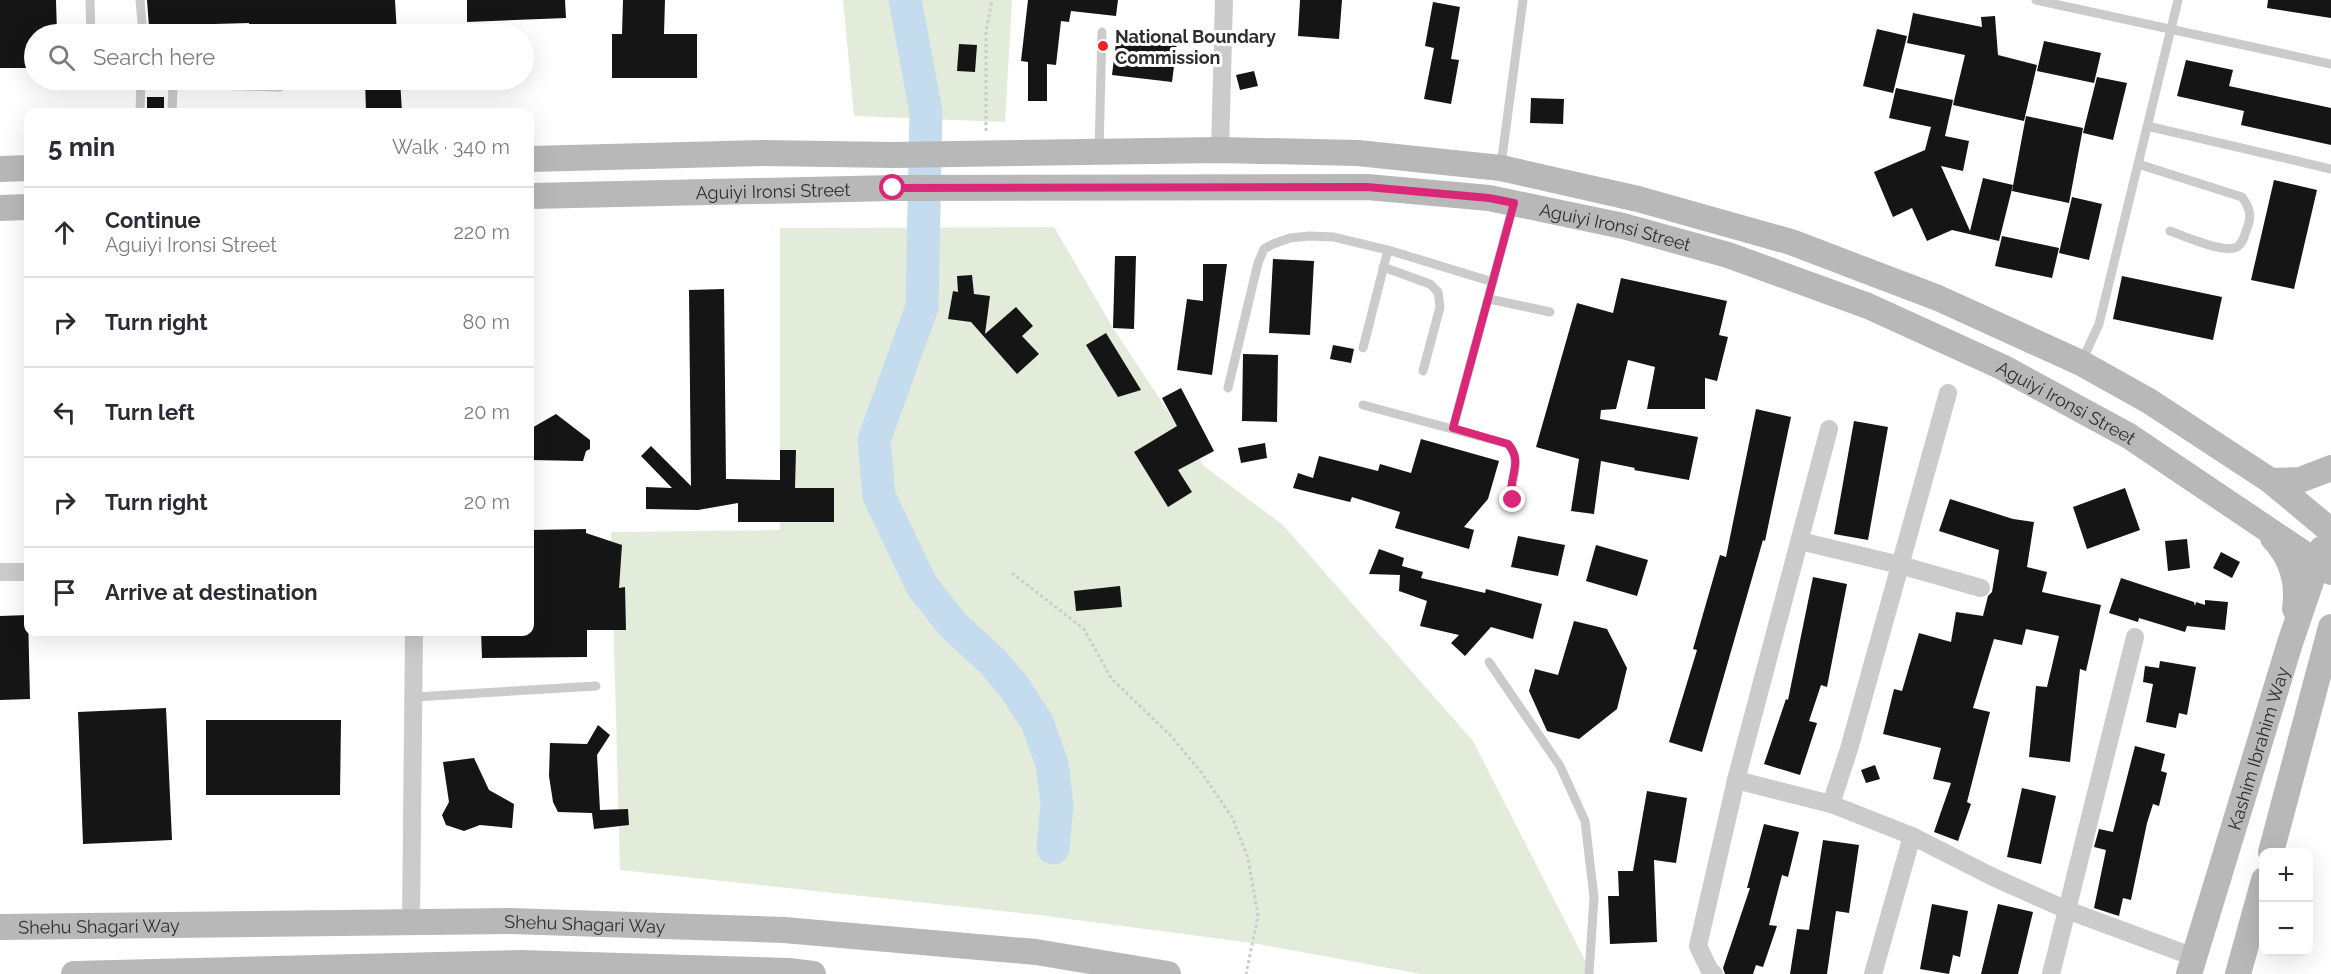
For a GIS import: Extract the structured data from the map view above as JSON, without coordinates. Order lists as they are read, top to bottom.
{
  "streets": {
    "main road": ["Aguiyi Ironsi Street", "Kashim Ibrahim Way", "Shehu Shagari Way"]
  },
  "crossings": [
    ["Aguiyi Ironsi Street", "Kashim Ibrahim Way"]
  ],
  "places": ["National Boundary Commission"],
  "page": {
    "search": "Search here",
    "heading": ["5 min", "Walk · 340 m"],
    "list": [
      ["Continue", "Aguiyi Ironsi Street", "220 m"],
      ["Turn right", "80 m"],
      ["Turn left", "20 m"],
      ["Turn right", "20 m"],
      "Arrive at destination"
    ],
    "map_buttons": ["+", "−"]
  }
}
